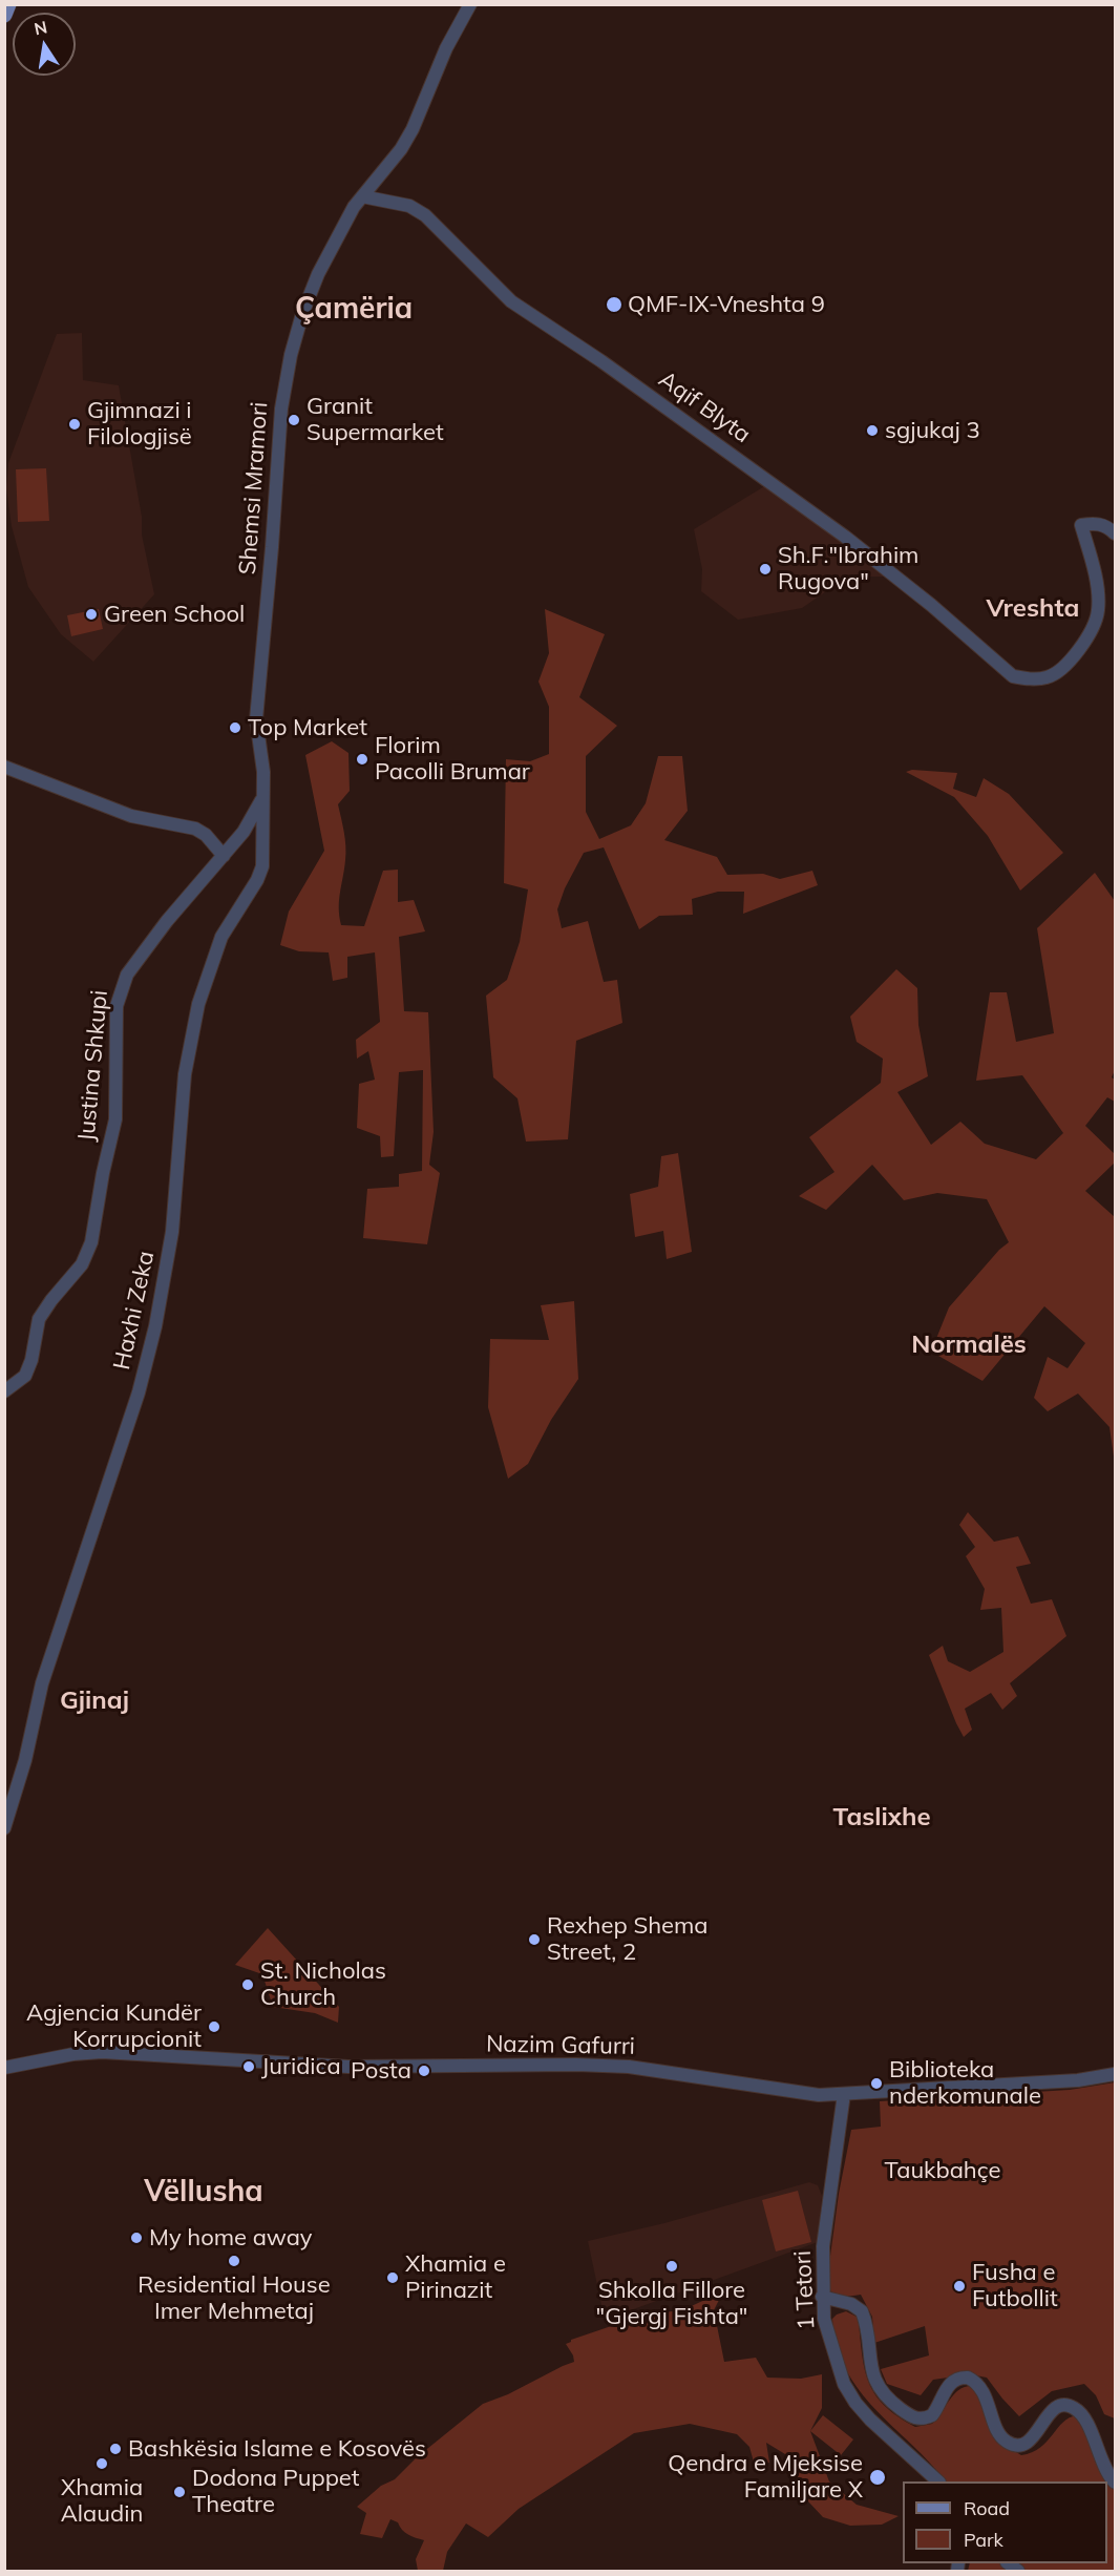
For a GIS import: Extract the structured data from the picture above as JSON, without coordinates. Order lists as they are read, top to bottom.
{
  "streets": {
    "street": [
      "Aqif Blyta",
      "Shemsi Mramori",
      "Justina Shkupi",
      "Haxhi Zeka",
      "Nazim Gafurri",
      "1 Tetori"
    ]
  },
  "crossings": [
    ["Aqif Blyta", "Shemsi Mramori"],
    ["Shemsi Mramori", "Justina Shkupi"],
    ["Shemsi Mramori", "Haxhi Zeka"],
    ["Justina Shkupi", "Haxhi Zeka"],
    ["Nazim Gafurri", "1 Tetori"]
  ],
  "districts": [
    "Çamëria",
    "Vreshta",
    "Normalës",
    "Gjinaj",
    "Taslixhe",
    "Vëllusha"
  ],
  "parks": ["Taukbahçe"],
  "places": [
    "QMF-IX-Vneshta 9",
    "Granit Supermarket",
    "Gjimnazi i Filologjisë",
    "sgjukaj 3",
    "Sh.F.\"Ibrahim Rugova\"",
    "Green School",
    "Top Market",
    "Florim Pacolli Brumar",
    "Rexhep Shema Street, 2",
    "St. Nicholas Church",
    "Agjencia Kundër Korrupcionit",
    "Juridica",
    "Posta",
    "Biblioteka nderkomunale",
    "My home away",
    "Residential House Imer Mehmetaj",
    "Shkolla Fillore \"Gjergj Fishta\"",
    "Xhamia e Pirinazit",
    "Fusha e Futbollit",
    "Bashkësia Islame e Kosovës",
    "Xhamia Alaudin",
    "Qendra e Mjeksise Familjare X",
    "Dodona Puppet Theatre"
  ],
  "legend": ["Road", "Park"],
  "north": "top"
}
